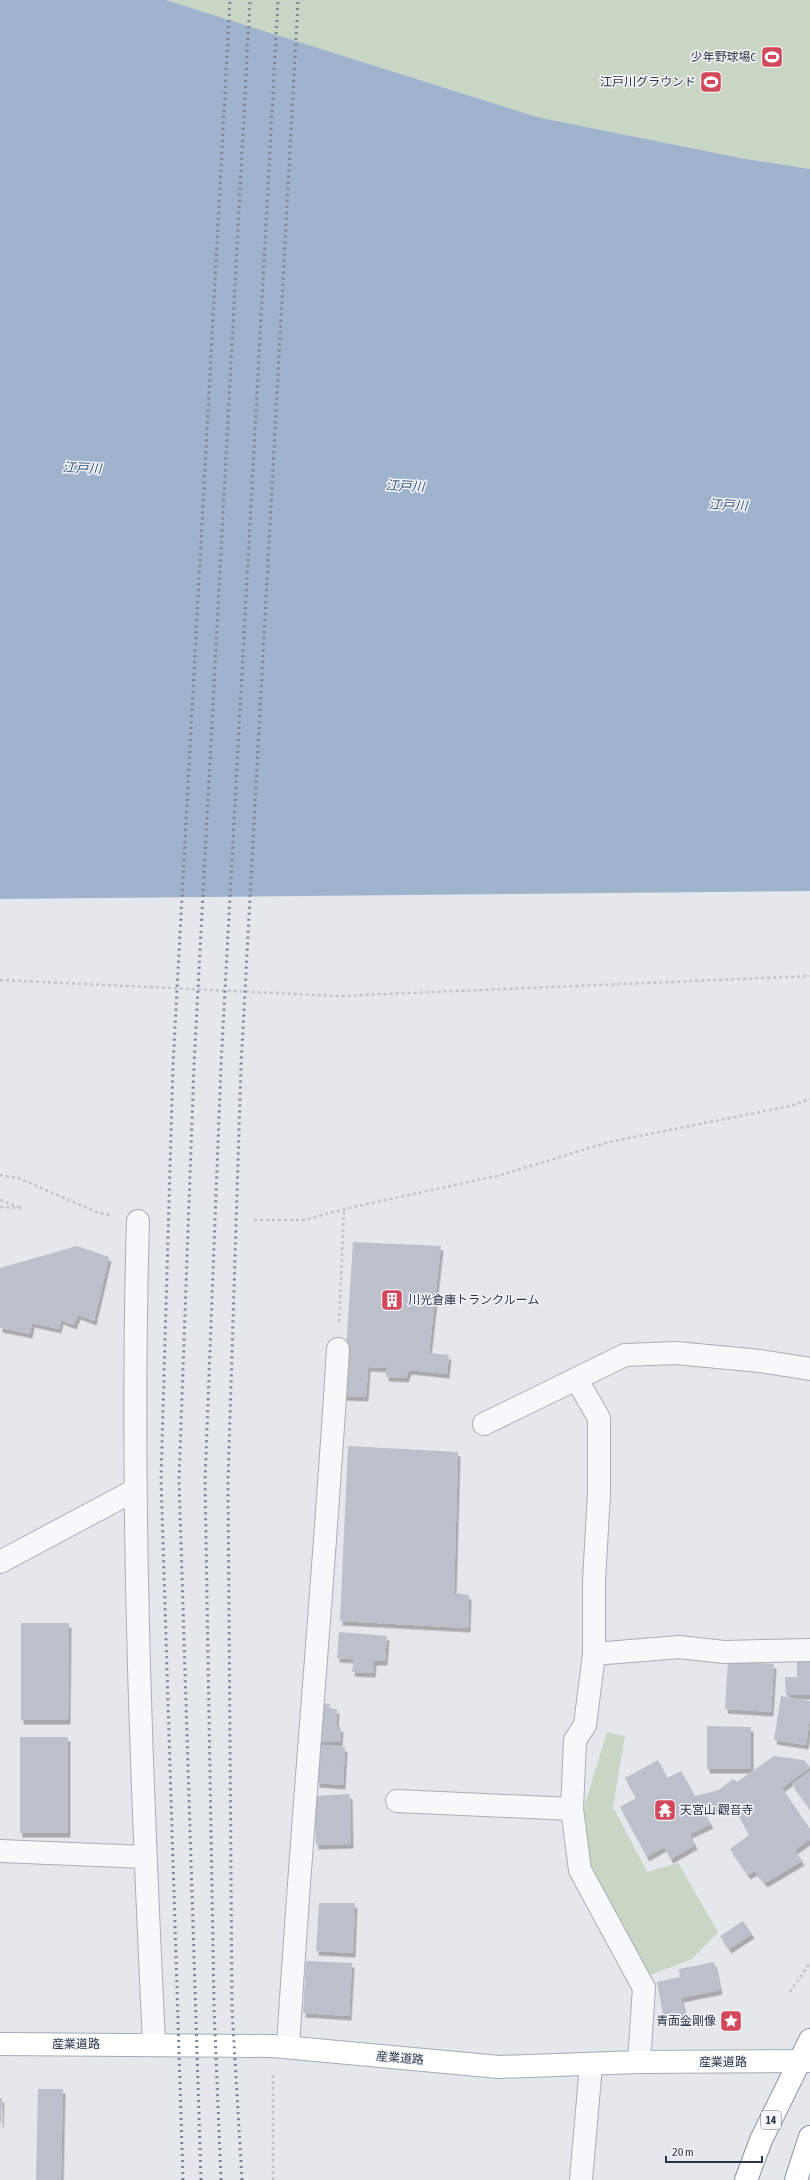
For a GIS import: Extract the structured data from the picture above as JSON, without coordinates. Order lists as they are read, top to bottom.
{
  "streets": {
    "main road": ["産業道路", "14"]
  },
  "crossings": [
    ["産業道路", "14"]
  ],
  "water": ["江戸川"],
  "places": {
    "sports": ["少年野球場C", "江戸川グラウンド"],
    "building": ["川光倉庫トランクルーム"],
    "temple": ["天宮山 觀音寺"],
    "place": ["青面金剛像"]
  },
  "scale_bar": "20 m"
}
